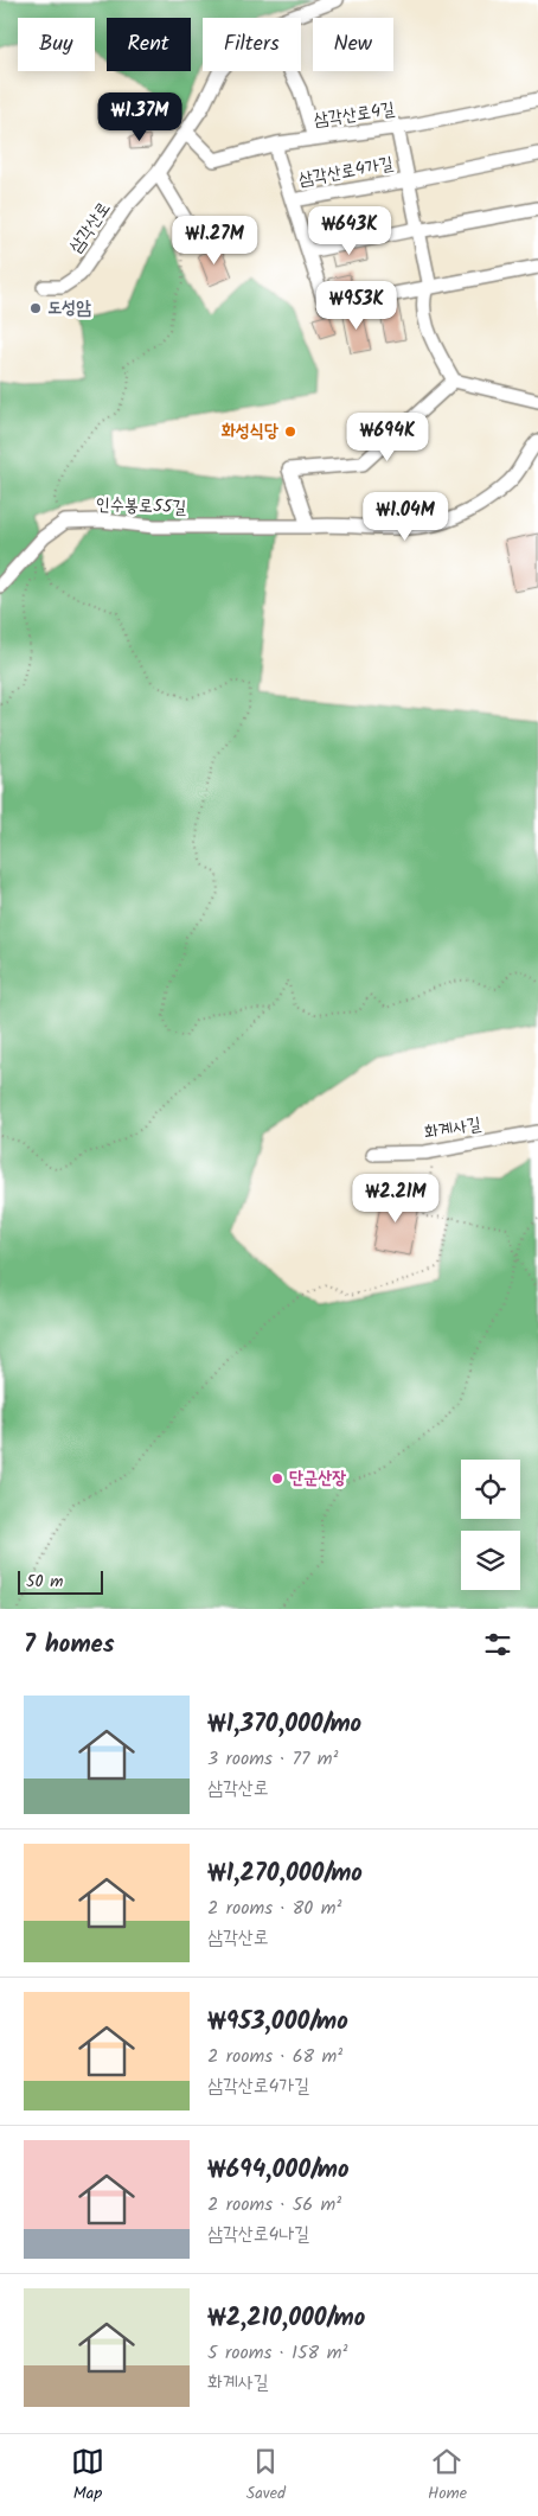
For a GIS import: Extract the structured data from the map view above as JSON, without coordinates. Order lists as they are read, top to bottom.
{
  "streets": {
    "street": [
      "삼각산로4길",
      "삼각산로4가길",
      "삼각산로",
      "인수봉로55길",
      "화계사길"
    ]
  },
  "crossings": [
    ["삼각산로4길", "삼각산로4가길"],
    ["삼각산로4길", "삼각산로"]
  ],
  "places": ["도성암", "화성식당", "단군산장"],
  "scale_bar": "50 m",
  "page": {
    "chip": [
      "Buy",
      "Rent",
      "Filters",
      "New"
    ],
    "price": [
      "₩1.37M",
      "₩643K",
      "₩1.27M",
      "₩953K",
      "₩694K",
      "₩1.04M",
      "₩2.21M"
    ],
    "scale": "50 m",
    "heading": "7 homes",
    "list": [
      {
        "name": "₩1,370,000/mo",
        "note": "3 rooms · 77 m² · 삼각산로"
      },
      {
        "name": "₩1,270,000/mo",
        "note": "2 rooms · 80 m² · 삼각산로"
      },
      {
        "name": "₩953,000/mo",
        "note": "2 rooms · 68 m² · 삼각산로4가길"
      },
      {
        "name": "₩694,000/mo",
        "note": "2 rooms · 56 m² · 삼각산로4나길"
      },
      {
        "name": "₩2,210,000/mo",
        "note": "5 rooms · 158 m² · 화계사길"
      }
    ],
    "tabs": ["Map", "Saved", "Home"]
  }
}
